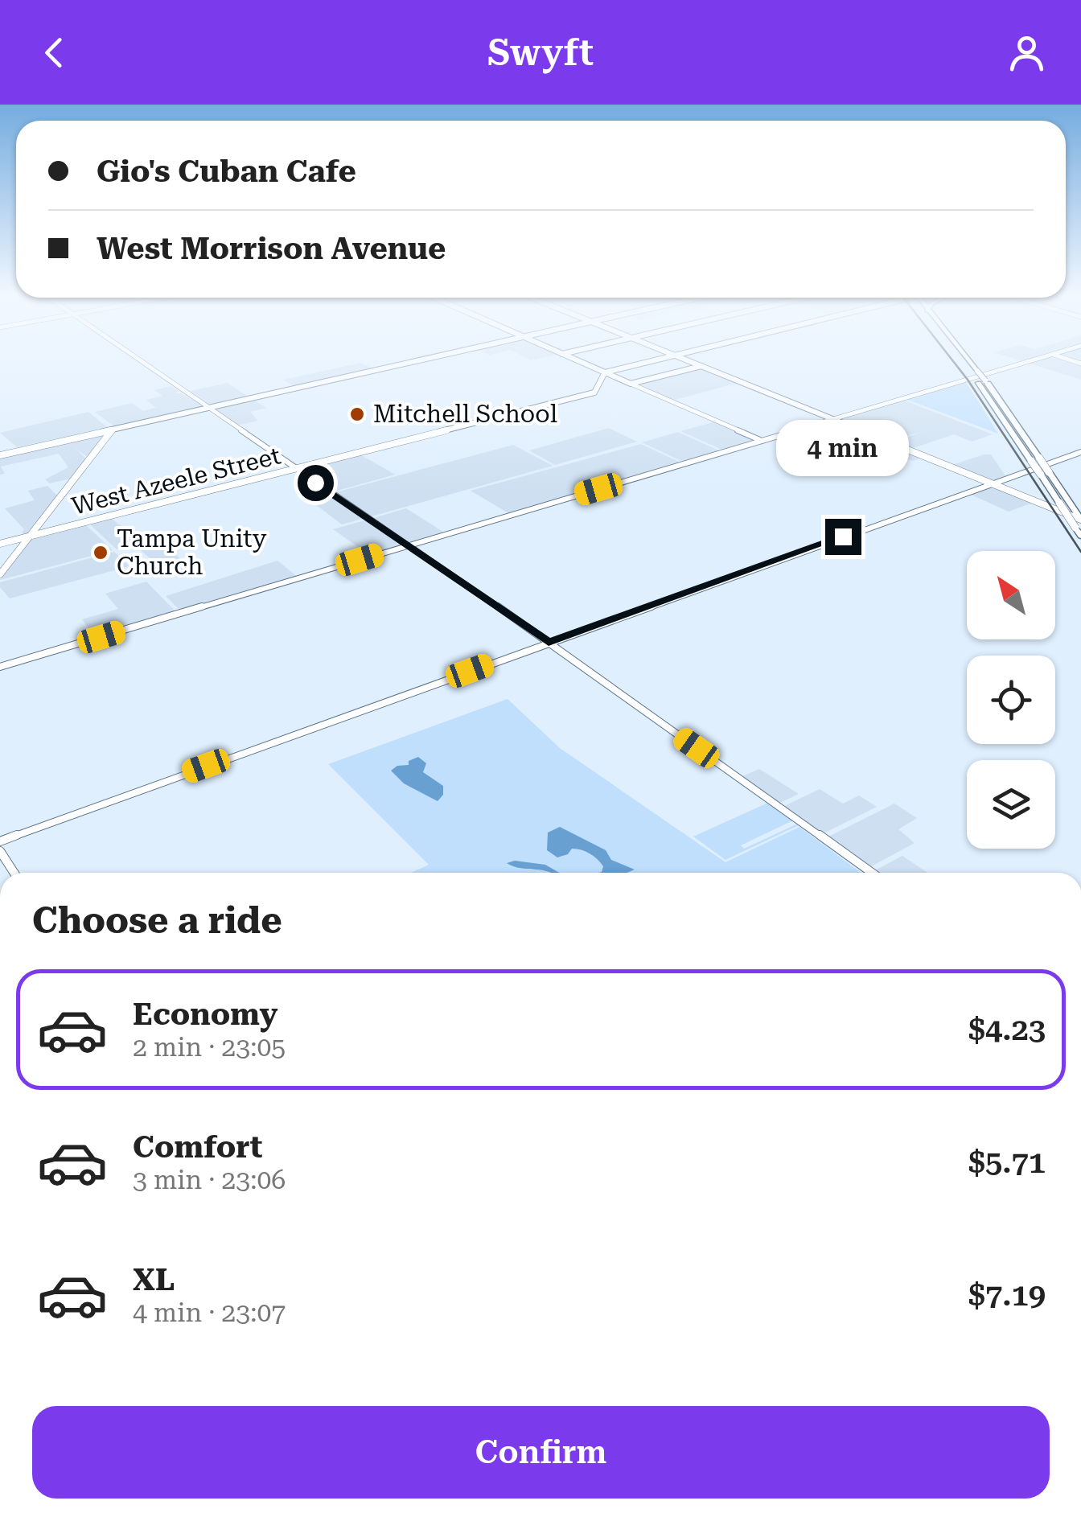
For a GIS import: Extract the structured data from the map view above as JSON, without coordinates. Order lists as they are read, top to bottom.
{
  "streets": {
    "main road": ["West Azeele Street"]
  },
  "places": ["Mitchell School", "Tampa Unity Church"],
  "north": "top left",
  "page": {
    "header": "Swyft",
    "banner": ["Gio's Cuban Cafe", "West Morrison Avenue"],
    "bubble": "4 min",
    "heading": "Choose a ride",
    "list": [
      {
        "name": "Economy",
        "note": "2 min · 23:05",
        "value": "$4.23"
      },
      {
        "name": "Comfort",
        "note": "3 min · 23:06",
        "value": "$5.71"
      },
      {
        "name": "XL",
        "note": "4 min · 23:07",
        "value": "$7.19"
      }
    ],
    "buttons": "Confirm"
  }
}
